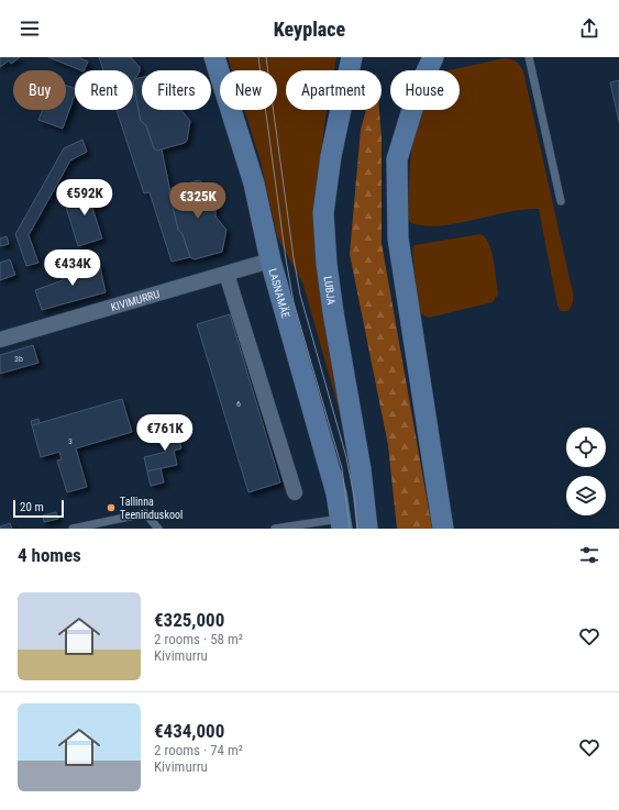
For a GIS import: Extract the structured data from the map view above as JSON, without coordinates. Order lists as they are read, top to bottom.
{
  "streets": {
    "street": ["LUBJA", "LASNAMÄE", "KIVIMURRU"]
  },
  "crossings": [
    ["LASNAMÄE", "KIVIMURRU"]
  ],
  "places": ["Tallinna Teeninduskool"],
  "house_numbers": ["3b", "6", "3"],
  "scale_bar": "20 m",
  "page": {
    "header": "Keyplace",
    "chip": [
      "Buy",
      "Rent",
      "Filters",
      "New",
      "Apartment",
      "House"
    ],
    "price": [
      "€592K",
      "€325K",
      "€434K",
      "€761K"
    ],
    "scale": "20 m",
    "heading": "4 homes",
    "list": [
      {
        "name": "€325,000",
        "note": "2 rooms · 58 m² · Kivimurru"
      },
      {
        "name": "€434,000",
        "note": "2 rooms · 74 m² · Kivimurru"
      }
    ]
  }
}
